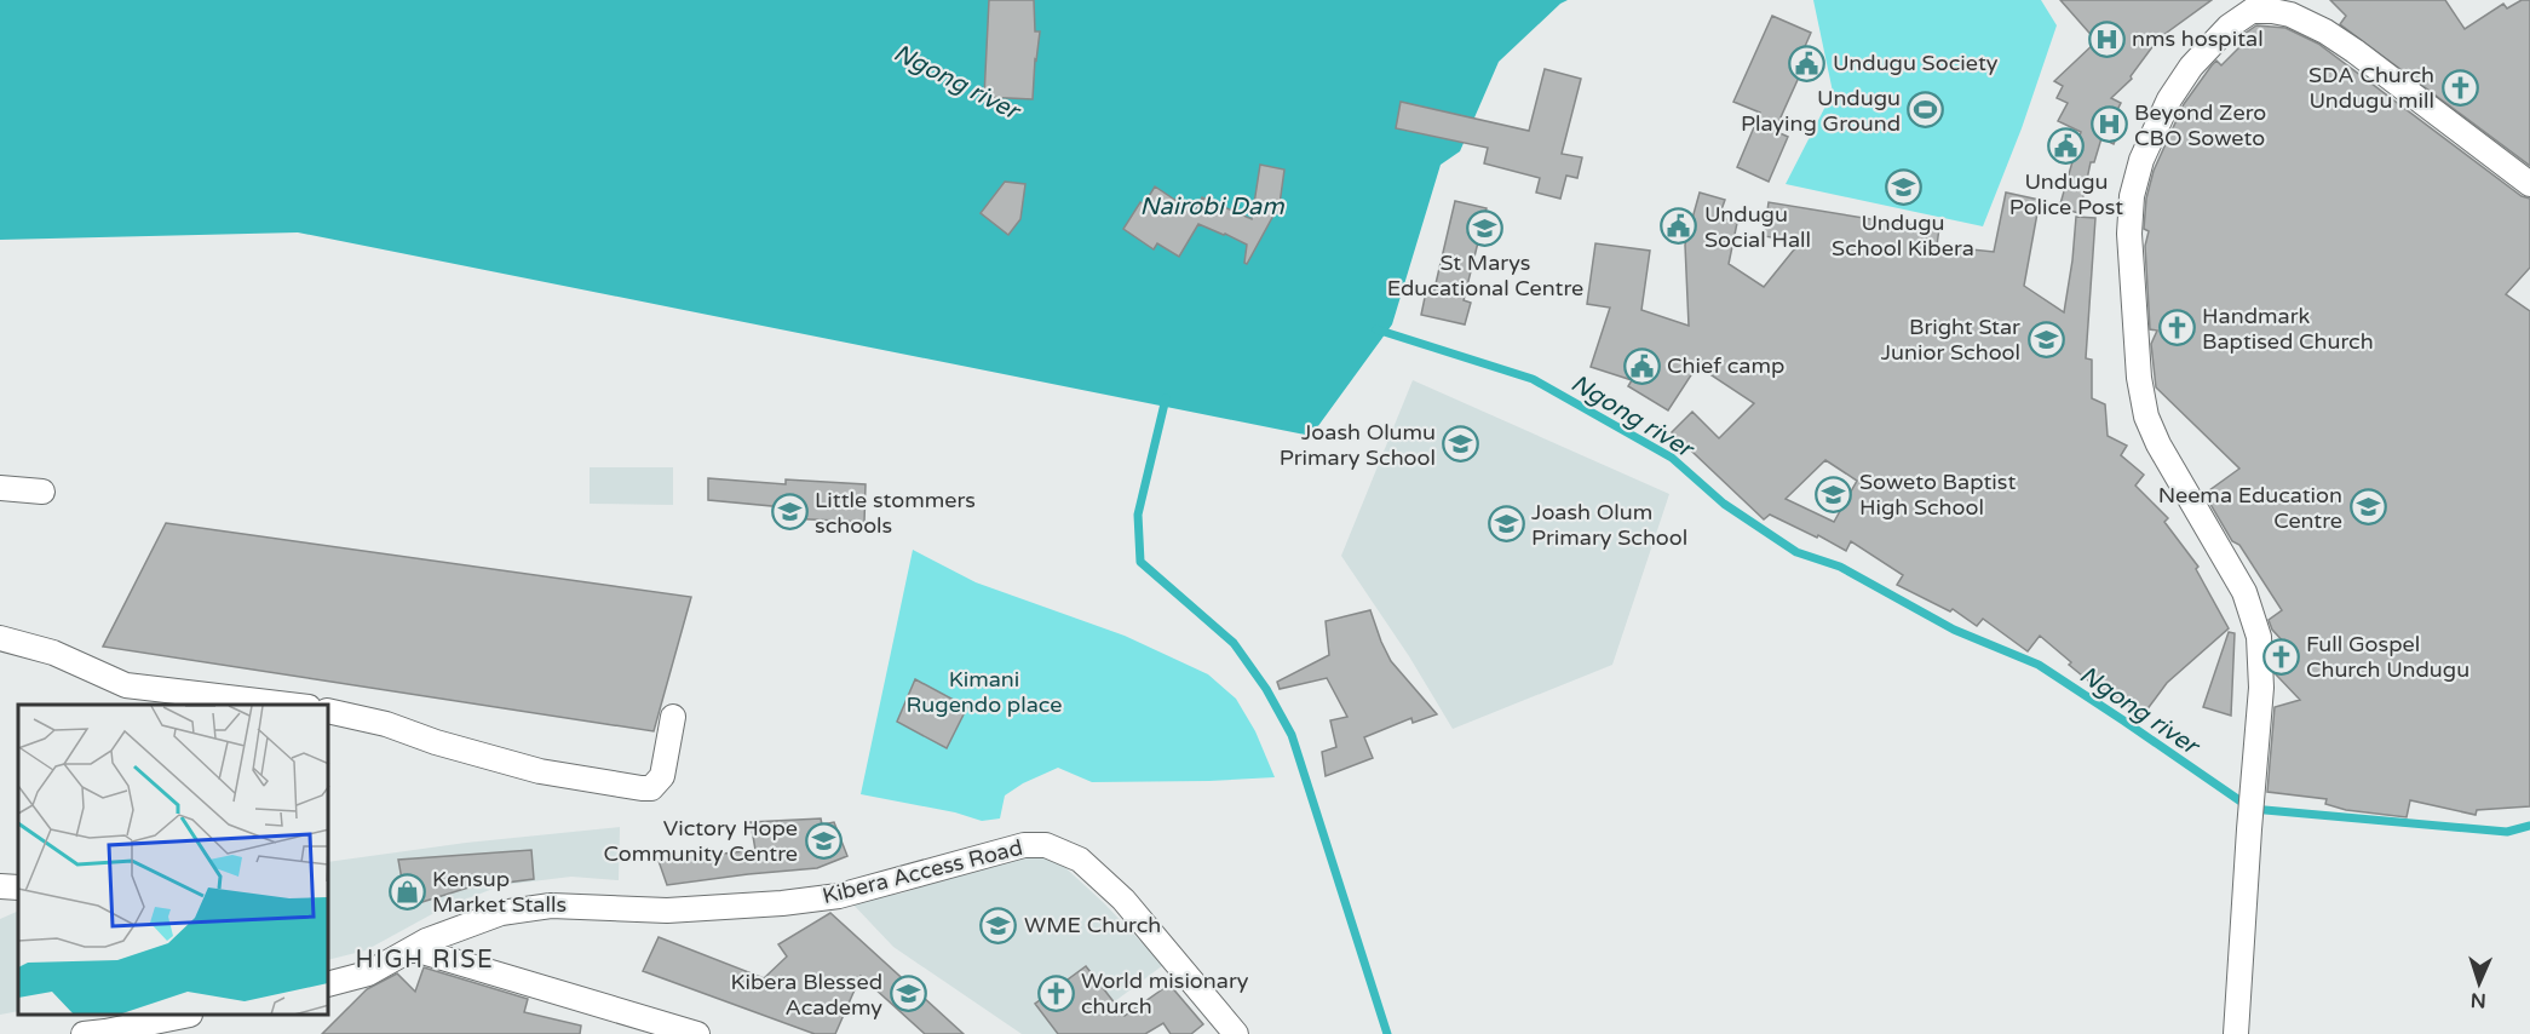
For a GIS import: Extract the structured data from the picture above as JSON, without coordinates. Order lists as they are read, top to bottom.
{
  "streets": {
    "street": ["Kibera Access Road"]
  },
  "districts": ["HIGH RISE"],
  "water": ["Ngong river", "Nairobi Dam"],
  "parks": ["Kimani Rugendo place"],
  "places": {
    "hospital": ["nms hospital", "Beyond Zero CBO Soweto"],
    "public building": [
      "Undugu Society",
      "Undugu Police Post",
      "Undugu Social Hall",
      "Chief camp"
    ],
    "church": [
      "SDA Church Undugu mill",
      "Handmark Baptised Church",
      "Full Gospel Church Undugu",
      "World misionary church"
    ],
    "sports": ["Undugu Playing Ground"],
    "school or university": [
      "Undugu School Kibera",
      "St Marys Educational Centre",
      "Bright Star Junior School",
      "Joash Olumu Primary School",
      "Soweto Baptist High School",
      "Neema Education Centre",
      "Little stommers schools",
      "Joash Olum Primary School",
      "Victory Hope Community Centre",
      "WME Church",
      "Kibera Blessed Academy"
    ],
    "shop": ["Kensup Market Stalls"]
  },
  "north": "bottom"
}
